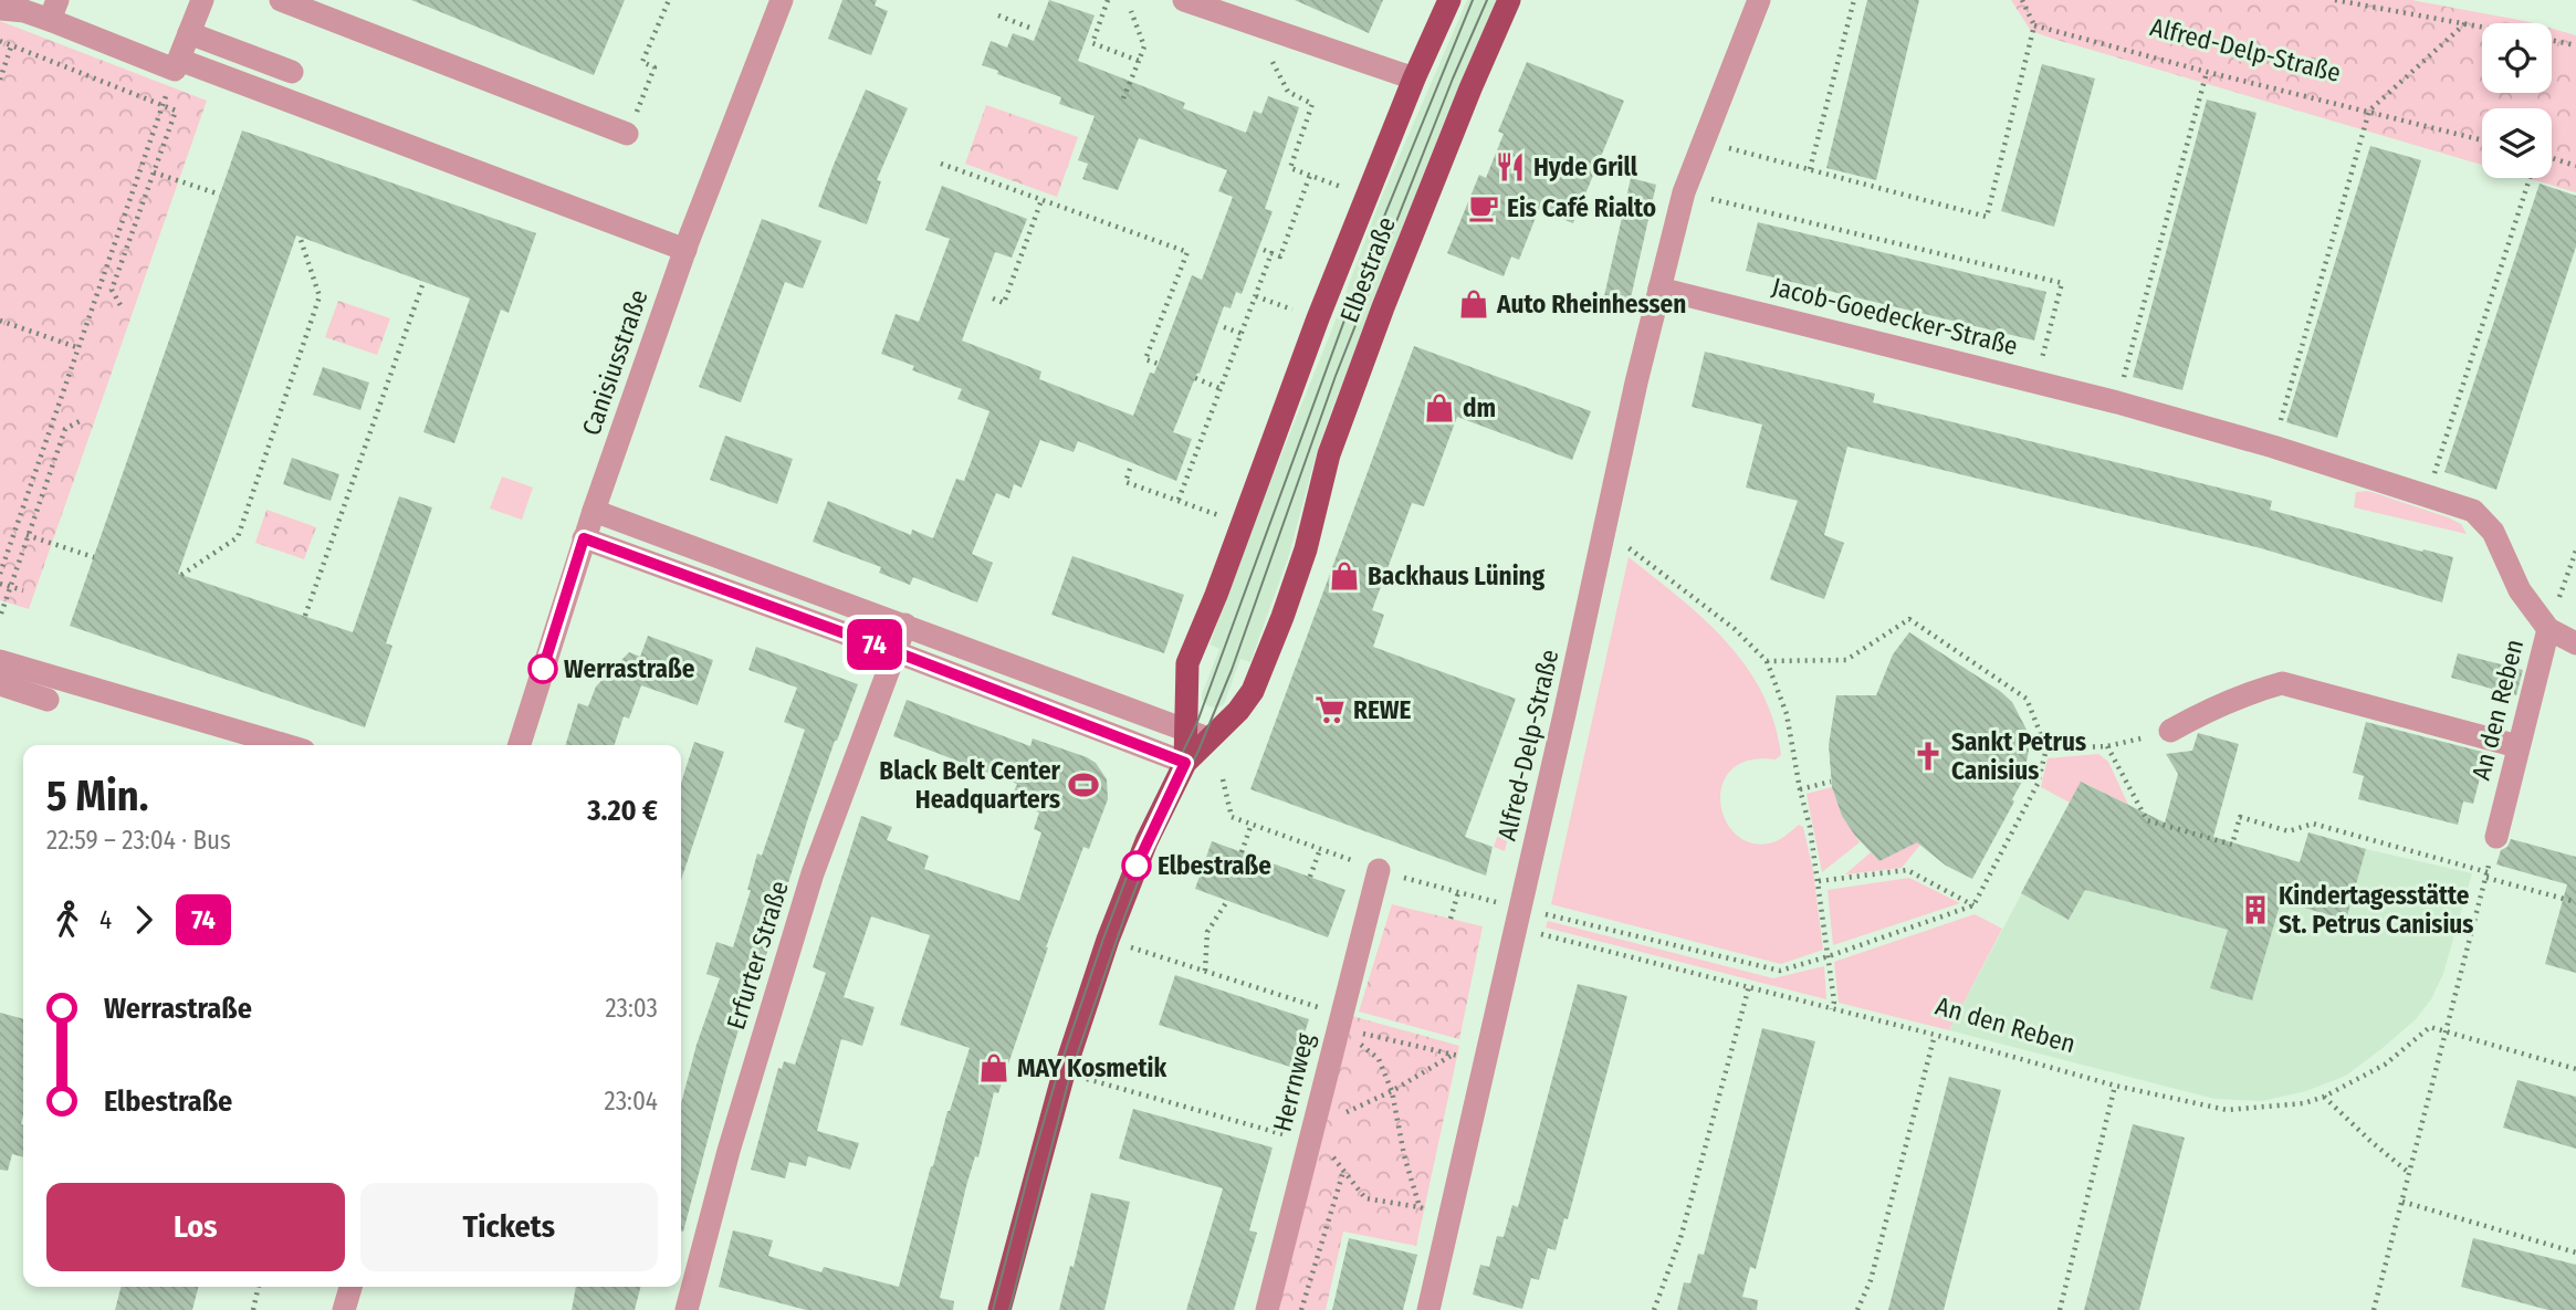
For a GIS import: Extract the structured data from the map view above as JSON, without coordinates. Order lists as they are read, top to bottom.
{
  "streets": {
    "main road": ["Elbestraße"],
    "street": [
      "Alfred-Delp-Straße",
      "Jacob-Goedecker-Straße",
      "Canisiusstraße",
      "An den Reben",
      "Erfurter Straße",
      "Herrnweg"
    ]
  },
  "crossings": [
    ["Alfred-Delp-Straße", "Jacob-Goedecker-Straße"],
    ["Jacob-Goedecker-Straße", "An den Reben"]
  ],
  "places": {
    "restaurant": ["Hyde Grill"],
    "cafe": ["Eis Café Rialto"],
    "shop": [
      "Auto Rheinhessen",
      "dm",
      "Backhaus Lüning",
      "MAY Kosmetik"
    ],
    "other": ["Werrastraße", "Elbestraße"],
    "supermarket": ["REWE"],
    "church": ["Sankt Petrus Canisius"],
    "sports": ["Black Belt Center Headquarters"],
    "building": ["Kindertagesstätte St. Petrus Canisius"]
  },
  "lines": ["bus line 74"],
  "page": {
    "on_map": "74",
    "heading": ["5 Min.", "22:59 – 23:04 · Bus", "3.20 €"],
    "legs": ["4", "74"],
    "list": [
      {
        "name": "Werrastraße",
        "value": "23:03"
      },
      {
        "name": "Elbestraße",
        "value": "23:04"
      }
    ],
    "buttons": ["Los", "Tickets"]
  }
}
